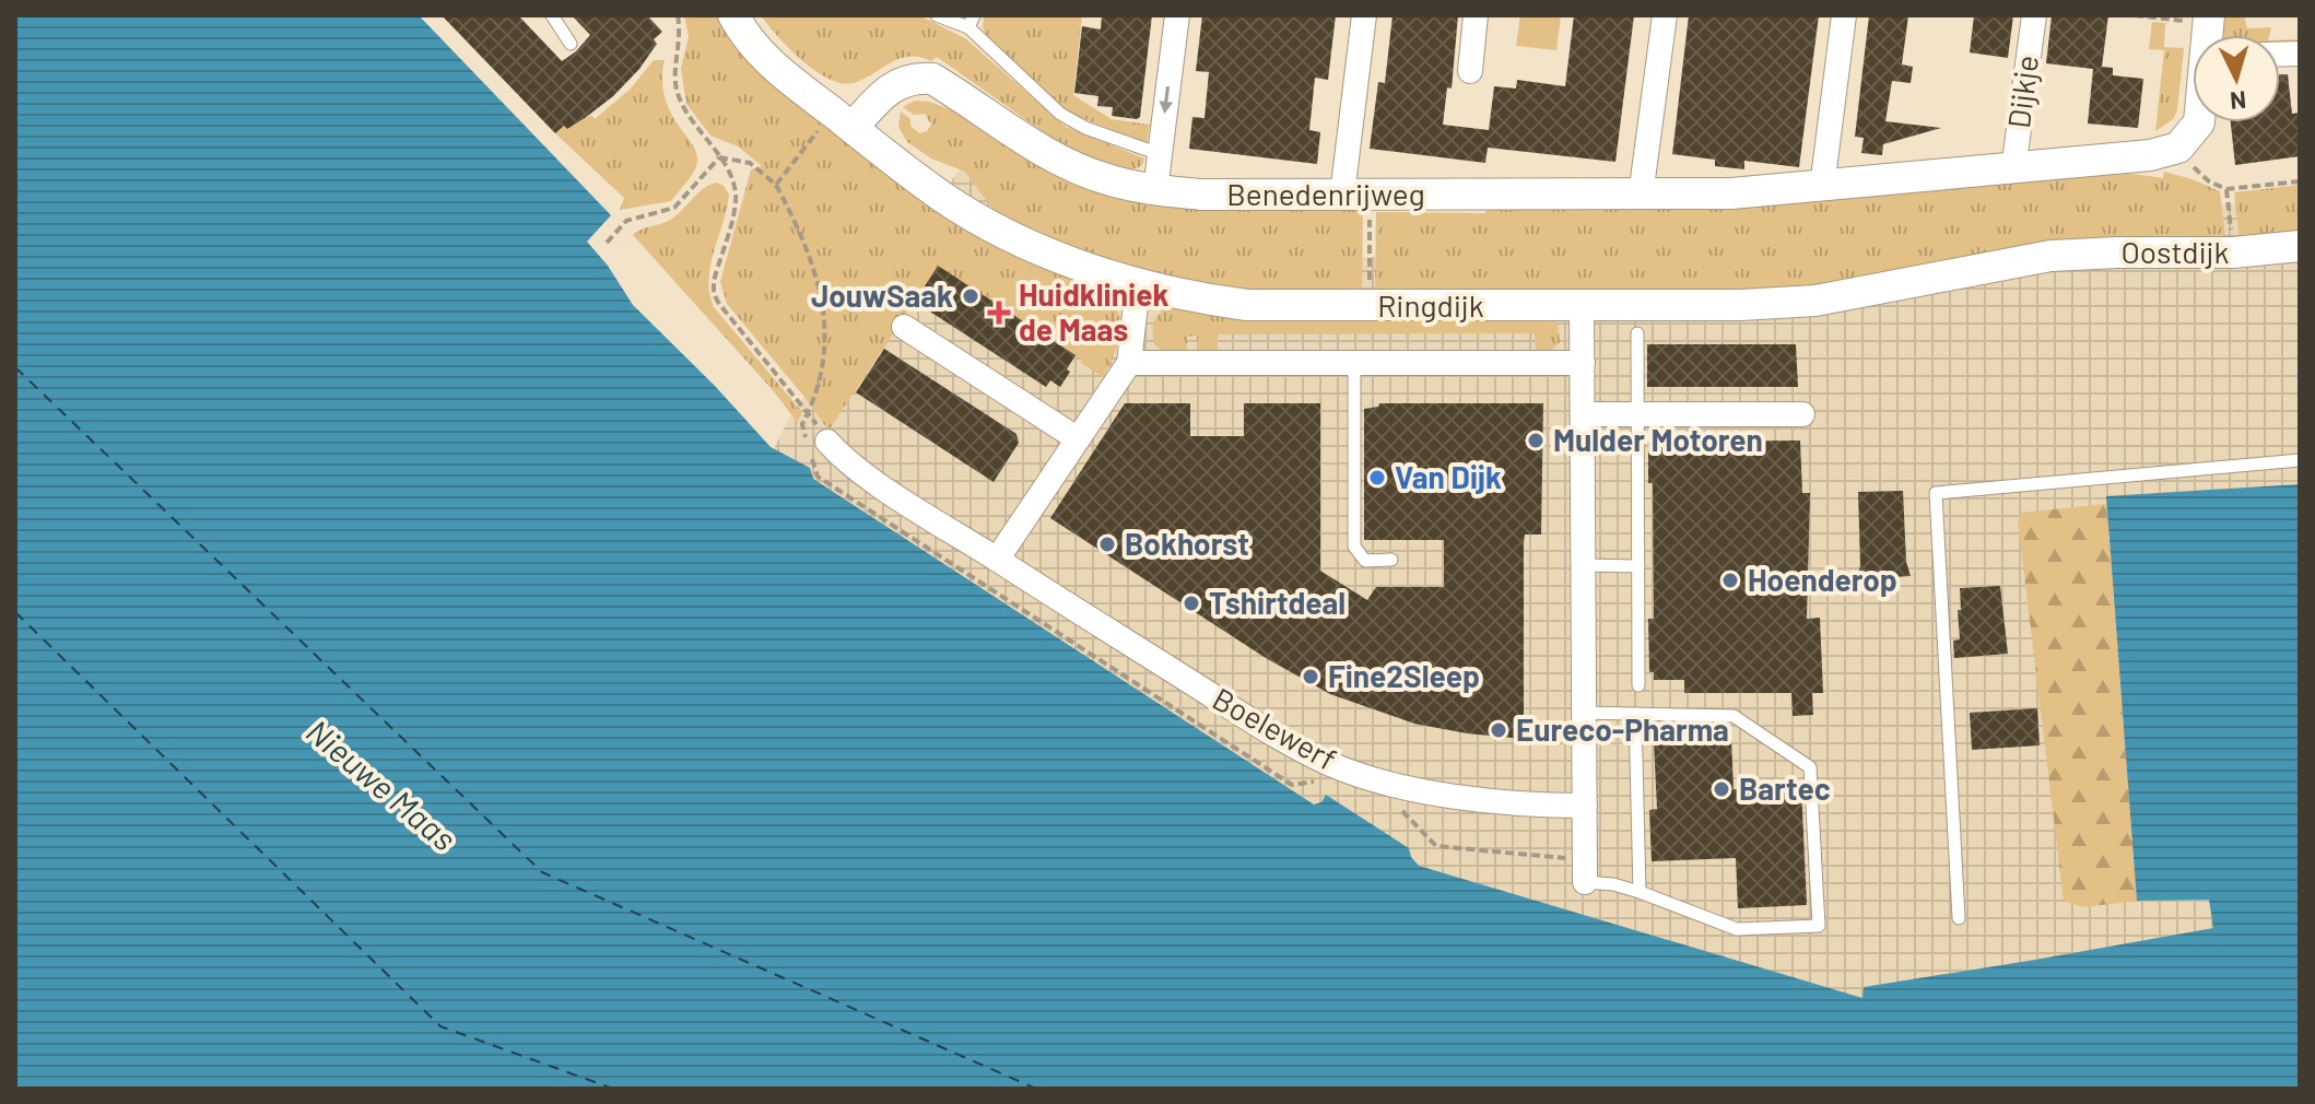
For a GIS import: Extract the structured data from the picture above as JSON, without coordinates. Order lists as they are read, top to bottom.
{
  "streets": {
    "street": [
      "Dijkje",
      "Benedenrijweg",
      "Oostdijk",
      "Ringdijk",
      "Boelewerf"
    ]
  },
  "crossings": [
    ["Dijkje", "Benedenrijweg"],
    ["Benedenrijweg", "Ringdijk"],
    ["Oostdijk", "Ringdijk"]
  ],
  "water": ["Nieuwe Maas"],
  "places": {
    "other": [
      "JouwSaak",
      "Mulder Motoren",
      "Van Dijk",
      "Bokhorst",
      "Hoenderop",
      "Tshirtdeal",
      "Fine2Sleep",
      "Eureco-Pharma",
      "Bartec"
    ],
    "health": ["Huidkliniek de Maas"]
  },
  "north": "bottom"
}
